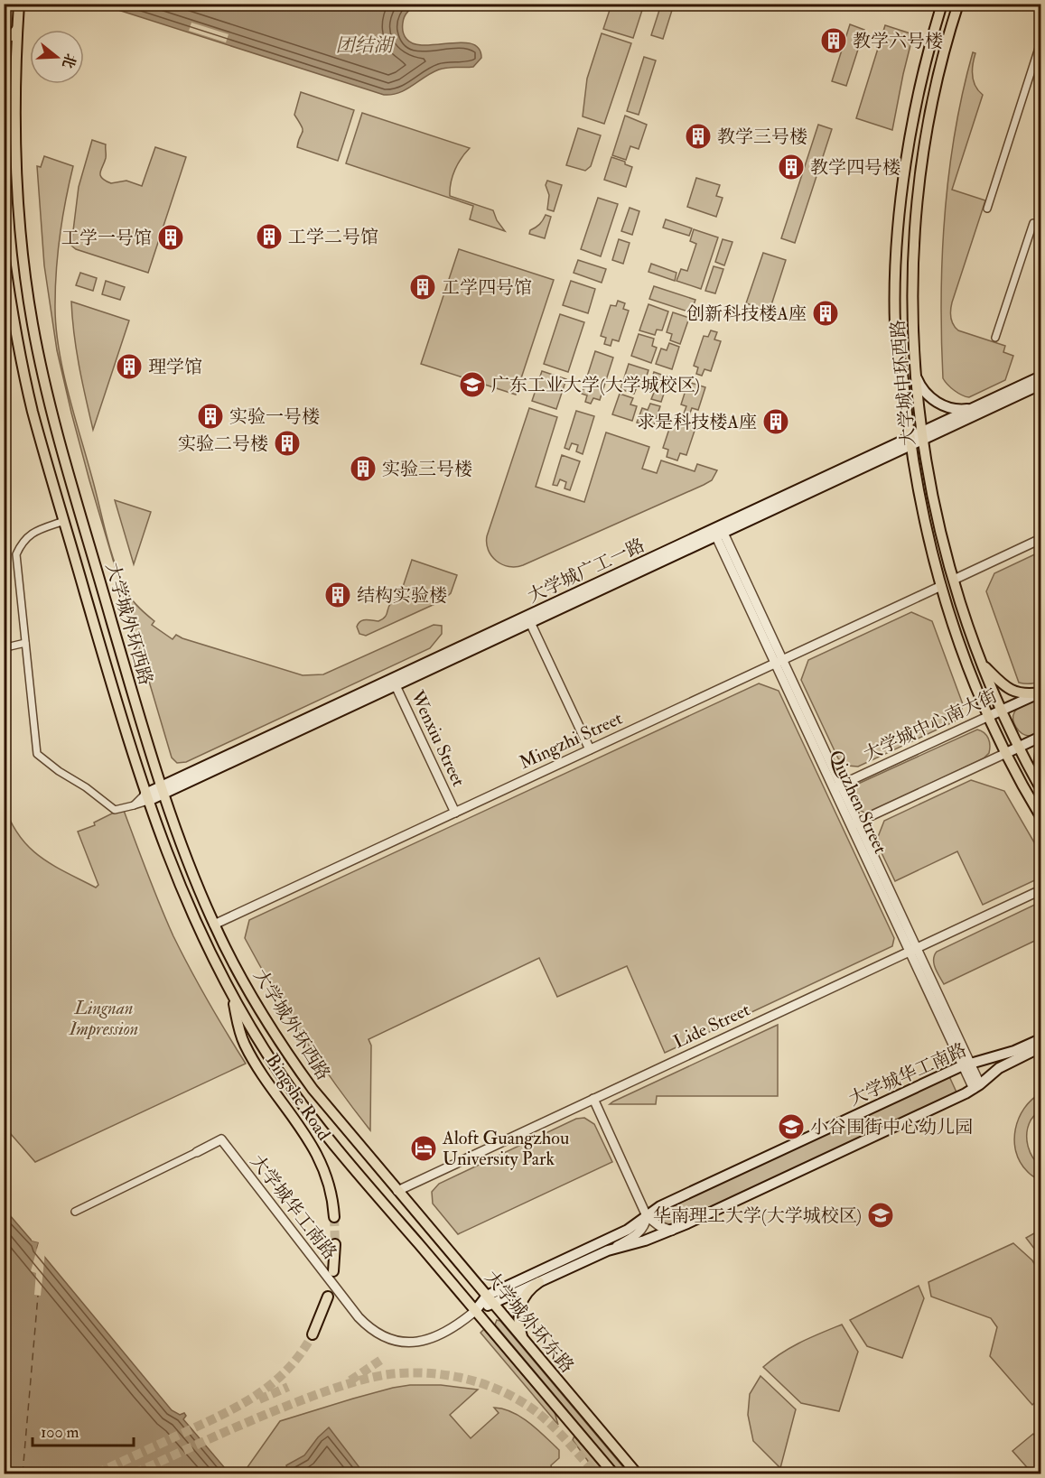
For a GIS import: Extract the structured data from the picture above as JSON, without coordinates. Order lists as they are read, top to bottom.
{
  "streets": {
    "main road": [
      "大学城中环西路",
      "大学城广工一路",
      "大学城外环西路",
      "大学城中心南大街",
      "大学城华工南路",
      "Bingshe Road",
      "大学城外环东路"
    ],
    "street": [
      "Wenxiu Street",
      "Mingzhi Street",
      "Qiuzhen Street",
      "Lide Street"
    ]
  },
  "crossings": [
    ["大学城中环西路", "大学城广工一路"],
    ["大学城中环西路", "大学城中心南大街"],
    ["大学城中环西路", "Mingzhi Street"],
    ["大学城广工一路", "大学城外环西路"],
    ["大学城广工一路", "Wenxiu Street"],
    ["大学城广工一路", "Qiuzhen Street"],
    ["大学城外环西路", "Mingzhi Street"],
    ["大学城外环西路", "Lide Street"],
    ["大学城外环西路", "Bingshe Road"],
    ["大学城外环西路", "大学城外环东路"],
    ["大学城中心南大街", "Qiuzhen Street"],
    ["Wenxiu Street", "Mingzhi Street"],
    ["Mingzhi Street", "Qiuzhen Street"],
    ["Qiuzhen Street", "Lide Street"],
    ["Qiuzhen Street", "大学城华工南路"],
    ["Lide Street", "大学城外环东路"],
    ["大学城华工南路", "大学城外环东路"]
  ],
  "water": ["团结湖"],
  "parks": ["Lingnan Impression"],
  "places": {
    "building": [
      "教学六号楼",
      "教学三号楼",
      "教学四号楼",
      "工学二号馆",
      "工学一号馆",
      "工学四号馆",
      "创新科技楼A座",
      "理学馆",
      "实验一号楼",
      "求是科技楼A座",
      "实验二号楼",
      "实验三号楼",
      "结构实验楼"
    ],
    "school or university": ["广东工业大学(大学城校区)", "小谷围街中心幼儿园", "华南理工大学(大学城校区)"],
    "hotel": ["Aloft Guangzhou University Park"]
  },
  "scale_bar": "100 m",
  "north": "right"
}
